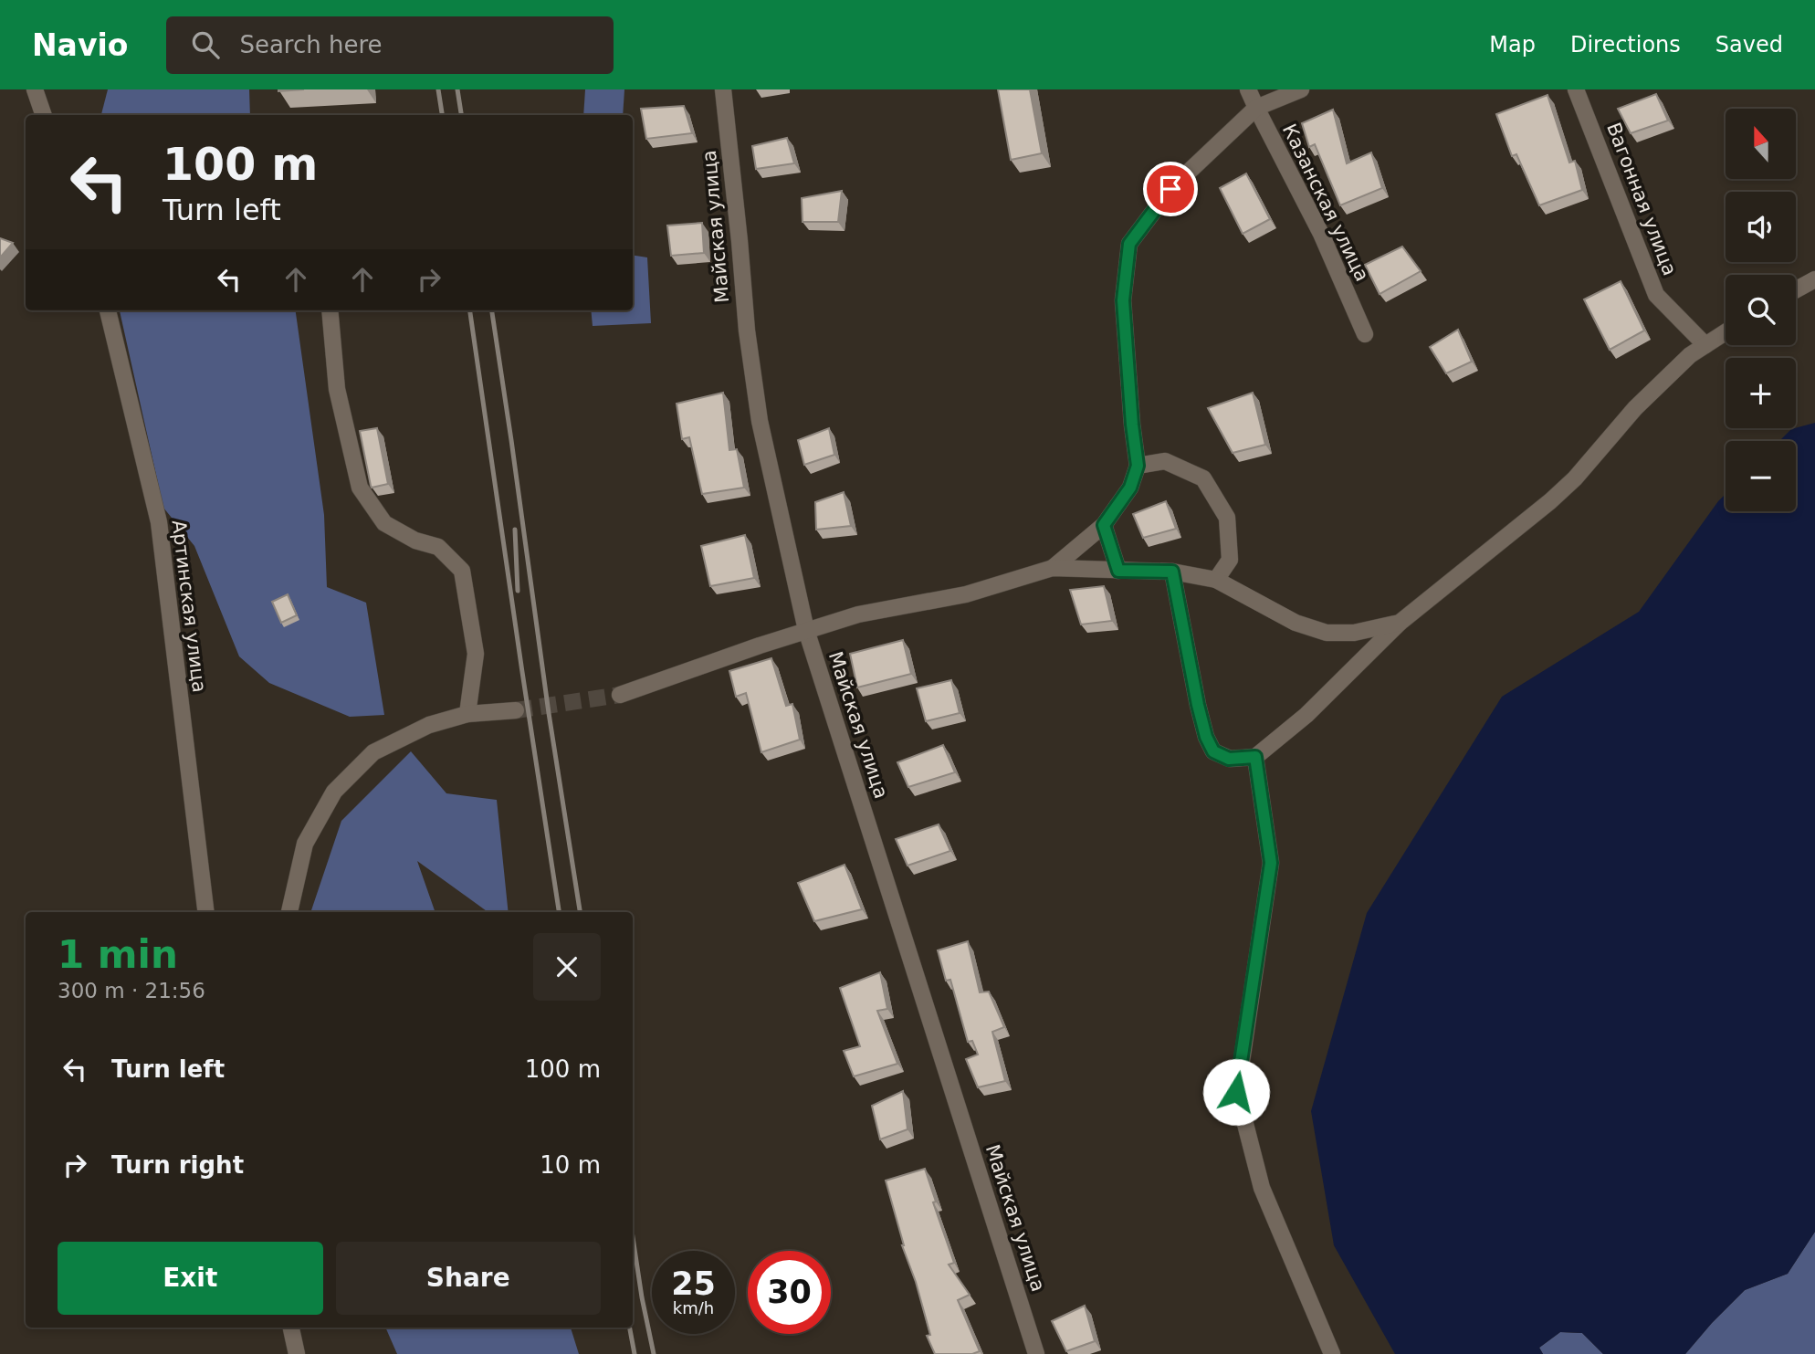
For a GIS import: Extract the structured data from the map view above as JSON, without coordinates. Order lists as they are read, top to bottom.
{
  "streets": {
    "street": [
      "Вагонная улица",
      "Казанская улица",
      "Майская улица",
      "Артинская улица"
    ]
  },
  "north": "top",
  "page": {
    "header": "Navio",
    "search": "Search here",
    "nav": ["Map", "Directions", "Saved"],
    "map_buttons": ["+", "−"],
    "turn": ["100 m", "Turn left"],
    "heading": ["1 min", "300 m · 21:56"],
    "list": [
      {
        "name": "Turn left",
        "value": "100 m"
      },
      {
        "name": "Turn right",
        "value": "10 m"
      }
    ],
    "buttons": ["Exit", "Share"],
    "speed": "25 km/h",
    "limit": "30"
  }
}
